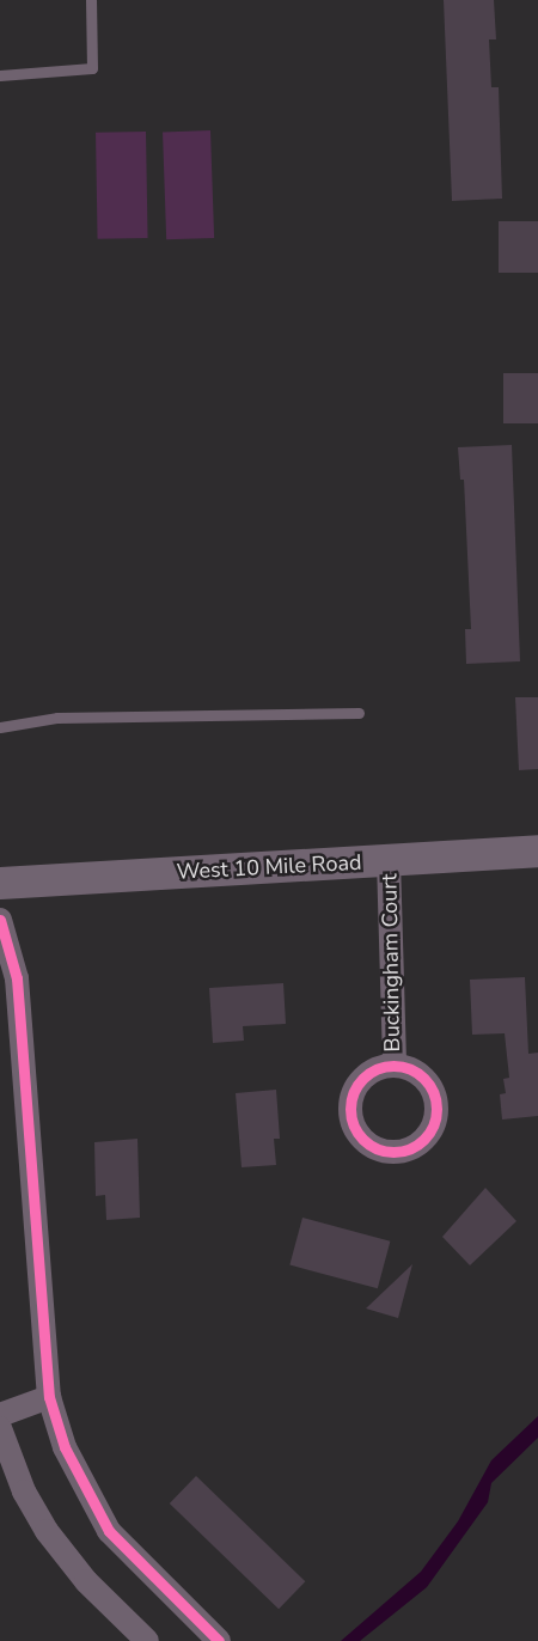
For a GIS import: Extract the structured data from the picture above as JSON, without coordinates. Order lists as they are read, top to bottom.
{
  "streets": {
    "main road": ["West 10 Mile Road"],
    "street": ["Buckingham Court"]
  },
  "crossings": [
    ["West 10 Mile Road", "Buckingham Court"]
  ]
}
